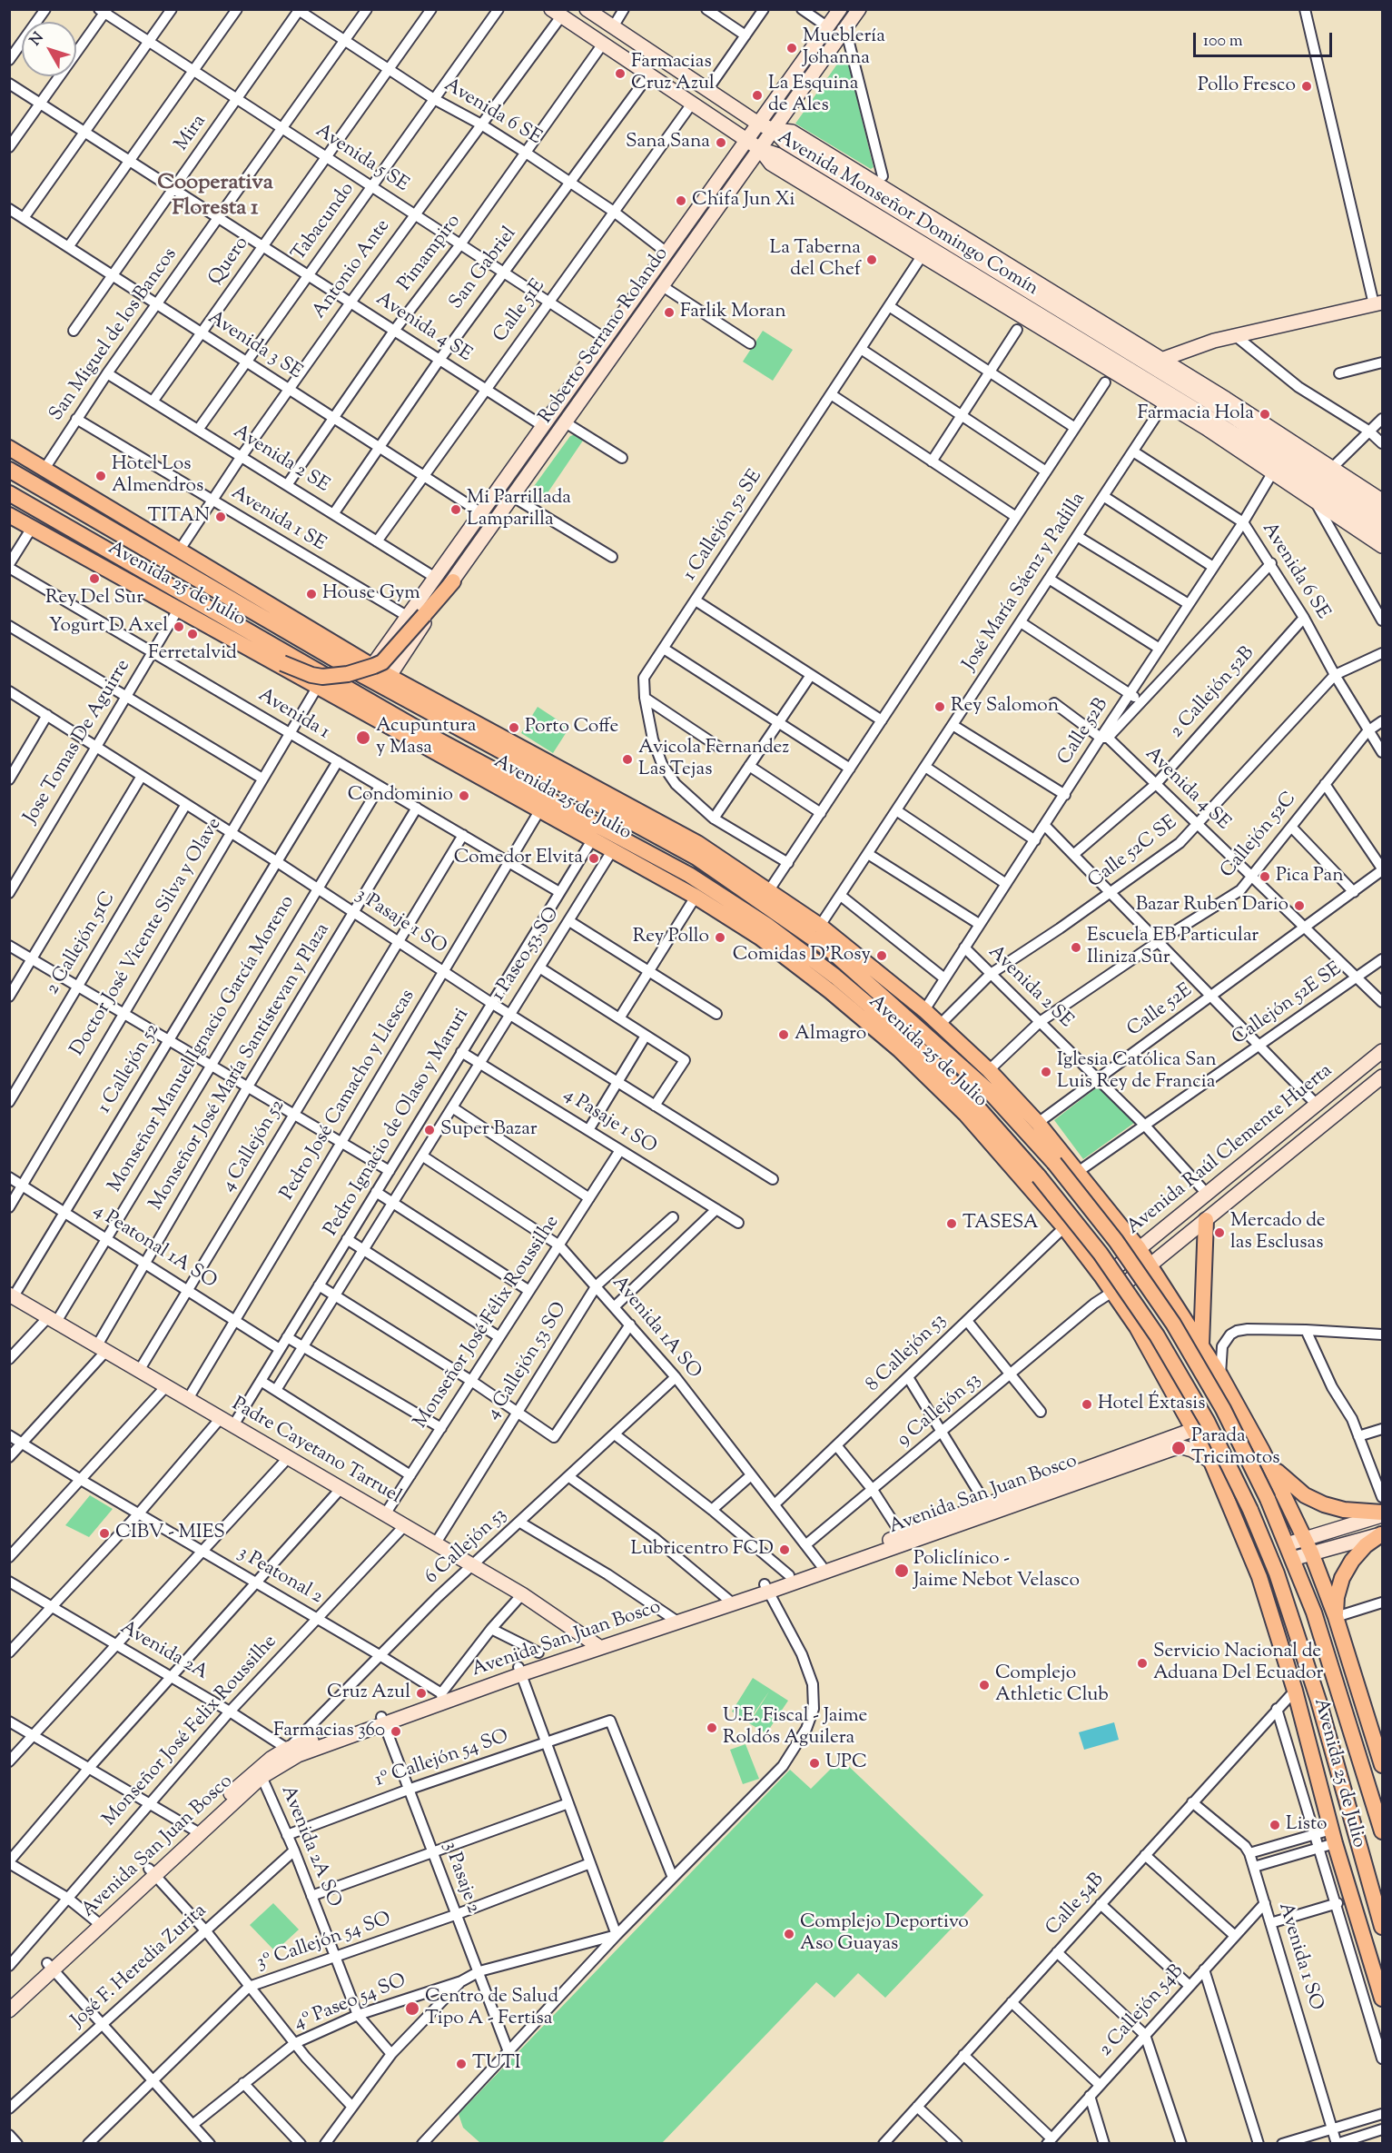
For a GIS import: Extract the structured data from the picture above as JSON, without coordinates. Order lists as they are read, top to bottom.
{
  "streets": {
    "main road": [
      "Avenida Monseñor Domingo Comín",
      "Roberto Serrano Rolando",
      "Avenida 25 de Julio",
      "Avenida Raúl Clemente Huerta",
      "Padre Cayetano Tarruel",
      "Avenida San Juan Bosco"
    ],
    "street": [
      "Avenida 6 SE",
      "Mira",
      "Avenida 5 SE",
      "Tabacundo",
      "Pimampiro",
      "Quero",
      "San Gabriel",
      "Antonio Ante",
      "Calle 51E",
      "Avenida 4 SE",
      "San Miguel de los Bancos",
      "Avenida 3 SE",
      "Avenida 2 SE",
      "Avenida 1 SE",
      "1 Callejón 52 SE",
      "José María Sáenz y Padilla",
      "2 Callejón 52B",
      "Avenida 1",
      "Calle 52B",
      "Jose Tomas De Aguirre",
      "Callejón 52C",
      "Calle 52C SE",
      "3 Pasaje 1 SO",
      "Doctor José Vicente Silva y Olave",
      "2 Callejón 51C",
      "1 Paseo 53 SO",
      "Callejón 52E SE",
      "Calle 52E",
      "Monseñor Manuel Ignacio García Moreno",
      "Monseñor José María Santistevan y Plaza",
      "1 Callejón 52",
      "Pedro José Camacho y Llescas",
      "4 Pasaje 1 SO",
      "Pedro Ignacio de Olaso y Maruri",
      "4 Callejón 52",
      "4 Peatonal 1A SO",
      "Monseñor José Félix Roussilhe",
      "Avenida 1A SO",
      "8 Callejón 53",
      "4 Callejón 53 SO",
      "9 Callejón 53",
      "6 Callejón 53",
      "3 Peatonal 2",
      "Avenida 2A",
      "Monseñor José Felix Roussilhe",
      "1º Callejón 54 SO",
      "Avenida 2A SO",
      "3 Pasaje 2",
      "Calle 54B",
      "3º Callejón 54 SO",
      "Avenida 1 SO",
      "José F. Heredia Zurita",
      "4º Paseo 54 SO",
      "2 Callejón 54B"
    ]
  },
  "crossings": [
    ["Avenida 6 SE", "Mira"],
    ["Avenida 6 SE", "Tabacundo"],
    ["Avenida 6 SE", "Pimampiro"],
    ["Avenida 6 SE", "Quero"],
    ["Avenida 6 SE", "San Gabriel"],
    ["Avenida 6 SE", "Antonio Ante"],
    ["Avenida 6 SE", "Calle 51E"],
    ["Avenida 6 SE", "San Miguel de los Bancos"],
    ["Avenida 6 SE", "Roberto Serrano Rolando"],
    ["Avenida 6 SE", "José María Sáenz y Padilla"],
    ["Avenida 6 SE", "2 Callejón 52B"],
    ["Avenida 6 SE", "Calle 52B"],
    ["Avenida 6 SE", "Callejón 52C"],
    ["Avenida 6 SE", "Calle 52C SE"],
    ["Mira", "Avenida 5 SE"],
    ["Mira", "Avenida 4 SE"],
    ["Mira", "Avenida 3 SE"],
    ["Avenida 5 SE", "Tabacundo"],
    ["Avenida 5 SE", "Pimampiro"],
    ["Avenida 5 SE", "Quero"],
    ["Avenida 5 SE", "San Gabriel"],
    ["Avenida 5 SE", "Antonio Ante"],
    ["Avenida 5 SE", "Calle 51E"],
    ["Avenida 5 SE", "San Miguel de los Bancos"],
    ["Avenida 5 SE", "Roberto Serrano Rolando"],
    ["Avenida Monseñor Domingo Comín", "Roberto Serrano Rolando"],
    ["Avenida Monseñor Domingo Comín", "1 Callejón 52 SE"],
    ["Avenida Monseñor Domingo Comín", "José María Sáenz y Padilla"],
    ["Avenida Monseñor Domingo Comín", "Calle 52B"],
    ["Tabacundo", "Avenida 4 SE"],
    ["Tabacundo", "Avenida 3 SE"],
    ["Tabacundo", "Avenida 2 SE"],
    ["Pimampiro", "Avenida 4 SE"],
    ["Pimampiro", "Avenida 3 SE"],
    ["Pimampiro", "Avenida 2 SE"],
    ["Quero", "Avenida 4 SE"],
    ["Quero", "Avenida 3 SE"],
    ["Quero", "Avenida 2 SE"],
    ["San Gabriel", "Avenida 4 SE"],
    ["San Gabriel", "Avenida 3 SE"],
    ["San Gabriel", "Avenida 2 SE"],
    ["Antonio Ante", "Avenida 4 SE"],
    ["Antonio Ante", "Avenida 3 SE"],
    ["Antonio Ante", "Avenida 2 SE"],
    ["Antonio Ante", "Avenida 1 SE"],
    ["Antonio Ante", "Avenida 25 de Julio"],
    ["Calle 51E", "Avenida 4 SE"],
    ["Calle 51E", "Avenida 3 SE"],
    ["Calle 51E", "Avenida 2 SE"],
    ["Avenida 4 SE", "San Miguel de los Bancos"],
    ["Avenida 4 SE", "Roberto Serrano Rolando"],
    ["Avenida 4 SE", "2 Callejón 52B"],
    ["Avenida 4 SE", "Calle 52B"],
    ["Avenida 4 SE", "Callejón 52C"],
    ["Avenida 4 SE", "Calle 52C SE"],
    ["Avenida 4 SE", "Callejón 52E SE"],
    ["Avenida 4 SE", "Calle 52E"],
    ["San Miguel de los Bancos", "Avenida 3 SE"],
    ["San Miguel de los Bancos", "Avenida 2 SE"],
    ["San Miguel de los Bancos", "Avenida 1 SE"],
    ["San Miguel de los Bancos", "Avenida 25 de Julio"],
    ["Roberto Serrano Rolando", "Avenida 3 SE"],
    ["Roberto Serrano Rolando", "Avenida 2 SE"],
    ["Roberto Serrano Rolando", "Avenida 1 SE"],
    ["Roberto Serrano Rolando", "Avenida 25 de Julio"],
    ["Avenida 2 SE", "José María Sáenz y Padilla"],
    ["Avenida 2 SE", "Calle 52B"],
    ["Avenida 2 SE", "Callejón 52C"],
    ["Avenida 2 SE", "Calle 52C SE"],
    ["Avenida 2 SE", "Callejón 52E SE"],
    ["Avenida 2 SE", "Calle 52E"],
    ["Avenida 2 SE", "Avenida Raúl Clemente Huerta"],
    ["José María Sáenz y Padilla", "Avenida 25 de Julio"],
    ["Avenida 25 de Julio", "Calle 52B"],
    ["Avenida 25 de Julio", "Jose Tomas De Aguirre"],
    ["Avenida 25 de Julio", "Callejón 52C"],
    ["Avenida 25 de Julio", "Calle 52C SE"],
    ["Avenida 25 de Julio", "Doctor José Vicente Silva y Olave"],
    ["Avenida 25 de Julio", "1 Paseo 53 SO"],
    ["Avenida 25 de Julio", "Callejón 52E SE"],
    ["Avenida 25 de Julio", "Calle 52E"],
    ["Avenida 25 de Julio", "Pedro José Camacho y Llescas"],
    ["Avenida 25 de Julio", "Pedro Ignacio de Olaso y Maruri"],
    ["Avenida 25 de Julio", "Avenida Raúl Clemente Huerta"],
    ["Avenida 25 de Julio", "8 Callejón 53"],
    ["Avenida 25 de Julio", "9 Callejón 53"],
    ["Avenida 25 de Julio", "Avenida San Juan Bosco"],
    ["Avenida 25 de Julio", "Calle 54B"],
    ["Avenida 1", "Jose Tomas De Aguirre"],
    ["Avenida 1", "Doctor José Vicente Silva y Olave"],
    ["Avenida 1", "Monseñor Manuel Ignacio García Moreno"],
    ["Avenida 1", "Monseñor José María Santistevan y Plaza"],
    ["Avenida 1", "1 Callejón 52"],
    ["Avenida 1", "Pedro José Camacho y Llescas"],
    ["Avenida 1", "Pedro Ignacio de Olaso y Maruri"],
    ["Avenida 1", "4 Callejón 52"],
    ["Jose Tomas De Aguirre", "3 Pasaje 1 SO"],
    ["3 Pasaje 1 SO", "Doctor José Vicente Silva y Olave"],
    ["3 Pasaje 1 SO", "2 Callejón 51C"],
    ["3 Pasaje 1 SO", "1 Paseo 53 SO"],
    ["3 Pasaje 1 SO", "Monseñor Manuel Ignacio García Moreno"],
    ["3 Pasaje 1 SO", "Monseñor José María Santistevan y Plaza"],
    ["3 Pasaje 1 SO", "1 Callejón 52"],
    ["3 Pasaje 1 SO", "Pedro José Camacho y Llescas"],
    ["3 Pasaje 1 SO", "Pedro Ignacio de Olaso y Maruri"],
    ["3 Pasaje 1 SO", "4 Callejón 52"],
    ["Doctor José Vicente Silva y Olave", "4 Peatonal 1A SO"],
    ["1 Paseo 53 SO", "4 Pasaje 1 SO"],
    ["1 Paseo 53 SO", "Avenida 1A SO"],
    ["Monseñor Manuel Ignacio García Moreno", "4 Peatonal 1A SO"],
    ["Monseñor Manuel Ignacio García Moreno", "Padre Cayetano Tarruel"],
    ["Monseñor José María Santistevan y Plaza", "4 Peatonal 1A SO"],
    ["Monseñor José María Santistevan y Plaza", "Padre Cayetano Tarruel"],
    ["Monseñor José María Santistevan y Plaza", "3 Peatonal 2"],
    ["1 Callejón 52", "4 Peatonal 1A SO"],
    ["1 Callejón 52", "Padre Cayetano Tarruel"],
    ["Pedro José Camacho y Llescas", "4 Peatonal 1A SO"],
    ["Pedro José Camacho y Llescas", "Padre Cayetano Tarruel"],
    ["4 Pasaje 1 SO", "Pedro Ignacio de Olaso y Maruri"],
    ["4 Pasaje 1 SO", "Monseñor José Félix Roussilhe"],
    ["Pedro Ignacio de Olaso y Maruri", "4 Peatonal 1A SO"],
    ["Pedro Ignacio de Olaso y Maruri", "Padre Cayetano Tarruel"],
    ["4 Callejón 52", "4 Peatonal 1A SO"],
    ["4 Callejón 52", "Padre Cayetano Tarruel"],
    ["Avenida Raúl Clemente Huerta", "9 Callejón 53"],
    ["Monseñor José Félix Roussilhe", "Avenida 1A SO"],
    ["Monseñor José Félix Roussilhe", "Padre Cayetano Tarruel"],
    ["Avenida 1A SO", "8 Callejón 53"],
    ["Avenida 1A SO", "4 Callejón 53 SO"],
    ["Avenida 1A SO", "9 Callejón 53"],
    ["Avenida 1A SO", "Avenida San Juan Bosco"],
    ["Avenida 1A SO", "6 Callejón 53"],
    ["4 Callejón 53 SO", "Padre Cayetano Tarruel"],
    ["Padre Cayetano Tarruel", "Avenida San Juan Bosco"],
    ["Padre Cayetano Tarruel", "6 Callejón 53"],
    ["Padre Cayetano Tarruel", "Monseñor José Felix Roussilhe"],
    ["Avenida San Juan Bosco", "6 Callejón 53"],
    ["Avenida San Juan Bosco", "3 Peatonal 2"],
    ["Avenida San Juan Bosco", "Avenida 2A"],
    ["Avenida San Juan Bosco", "Avenida 2A SO"],
    ["Avenida San Juan Bosco", "3 Pasaje 2"],
    ["6 Callejón 53", "3 Peatonal 2"],
    ["6 Callejón 53", "Avenida 2A"],
    ["3 Peatonal 2", "Monseñor José Felix Roussilhe"],
    ["Avenida 2A", "Monseñor José Felix Roussilhe"],
    ["1º Callejón 54 SO", "Avenida 2A SO"],
    ["1º Callejón 54 SO", "3 Pasaje 2"],
    ["Avenida 2A SO", "3º Callejón 54 SO"],
    ["Avenida 2A SO", "José F. Heredia Zurita"],
    ["Avenida 2A SO", "4º Paseo 54 SO"],
    ["3 Pasaje 2", "3º Callejón 54 SO"],
    ["3 Pasaje 2", "4º Paseo 54 SO"],
    ["Calle 54B", "Avenida 1 SO"],
    ["Avenida 1 SO", "2 Callejón 54B"]
  ],
  "districts": ["Cooperativa Floresta 1"],
  "places": [
    "Mueblería Johanna",
    "Farmacias Cruz Azul",
    "Pollo Fresco",
    "La Esquina de Ales",
    "Sana Sana",
    "Chifa Jun Xi",
    "La Taberna del Chef",
    "Farlik Moran",
    "Farmacia Hola",
    "Hotel Los Almendros",
    "Mi Parrillada Lamparilla",
    "TITAN",
    "Rey Del Sur",
    "House Gym",
    "Yogurt D Axel",
    "Ferretalvid",
    "Rey Salomon",
    "Porto Coffe",
    "Acupuntura y Masa",
    "Avicola Fernandez Las Tejas",
    "Condominio",
    "Comedor Elvita",
    "Pica Pan",
    "Bazar Ruben Dario",
    "Rey Pollo",
    "Escuela EB Particular Iliniza Sur",
    "Comidas D'Rosy",
    "Almagro",
    "Iglesia Católica San Luis Rey de Francia",
    "Super Bazar",
    "TASESA",
    "Mercado de las Esclusas",
    "Hotel Éxtasis",
    "Parada Tricimotos",
    "CIBV - MIES",
    "Lubricentro FCD",
    "Policlínico - Jaime Nebot Velasco",
    "Servicio Nacional de Aduana Del Ecuador",
    "Complejo Athletic Club",
    "Cruz Azul",
    "U.E. Fiscal - Jaime Roldós Aguilera",
    "Farmacias 360",
    "UPC",
    "Listo",
    "Complejo Deportivo Aso Guayas",
    "Centro de Salud Tipo A - Fertisa",
    "TUTI"
  ],
  "scale_bar": "100 m",
  "north": "top left"
}
